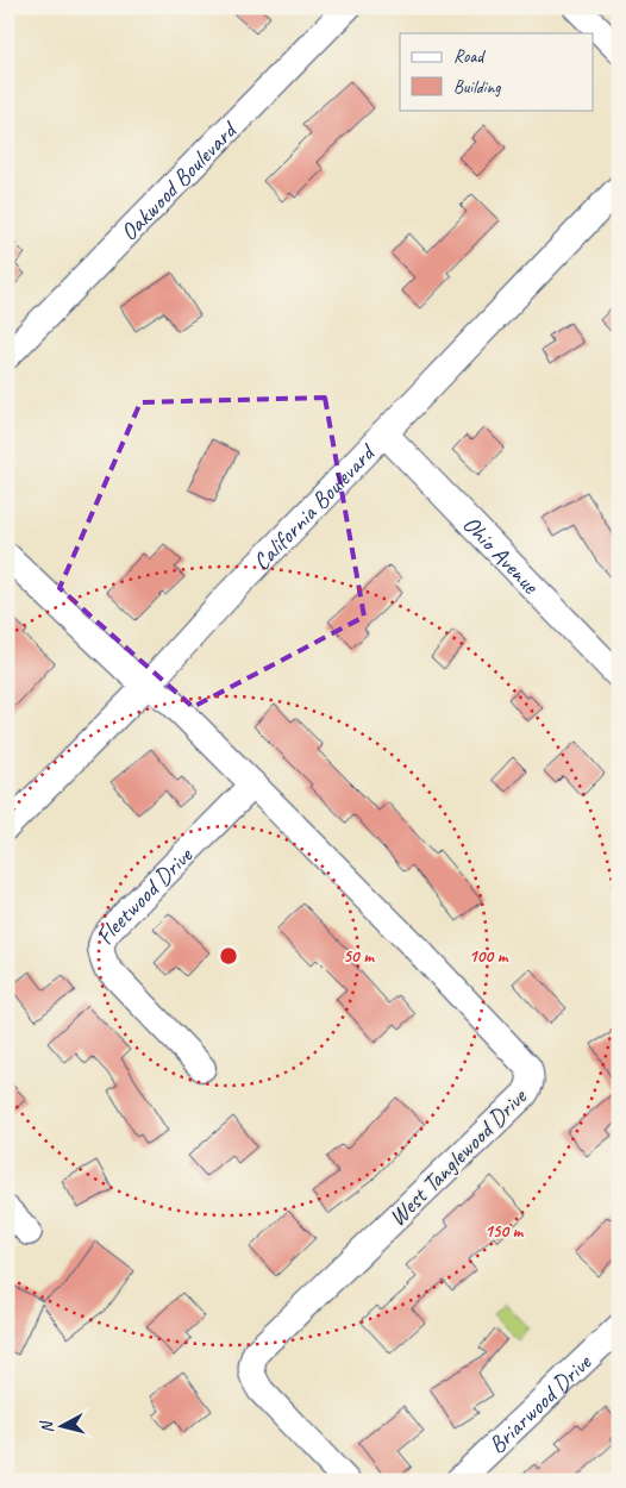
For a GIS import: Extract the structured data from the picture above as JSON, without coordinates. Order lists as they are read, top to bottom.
{
  "streets": {
    "street": [
      "Oakwood Boulevard",
      "California Boulevard",
      "Ohio Avenue",
      "Fleetwood Drive",
      "West Tanglewood Drive",
      "Briarwood Drive"
    ]
  },
  "crossings": [
    ["California Boulevard", "Ohio Avenue"],
    ["California Boulevard", "West Tanglewood Drive"],
    ["Fleetwood Drive", "West Tanglewood Drive"]
  ],
  "legend": ["Road", "Building"],
  "north": "left",
  "rings": ["50 m", "100 m", "150 m"]
}
